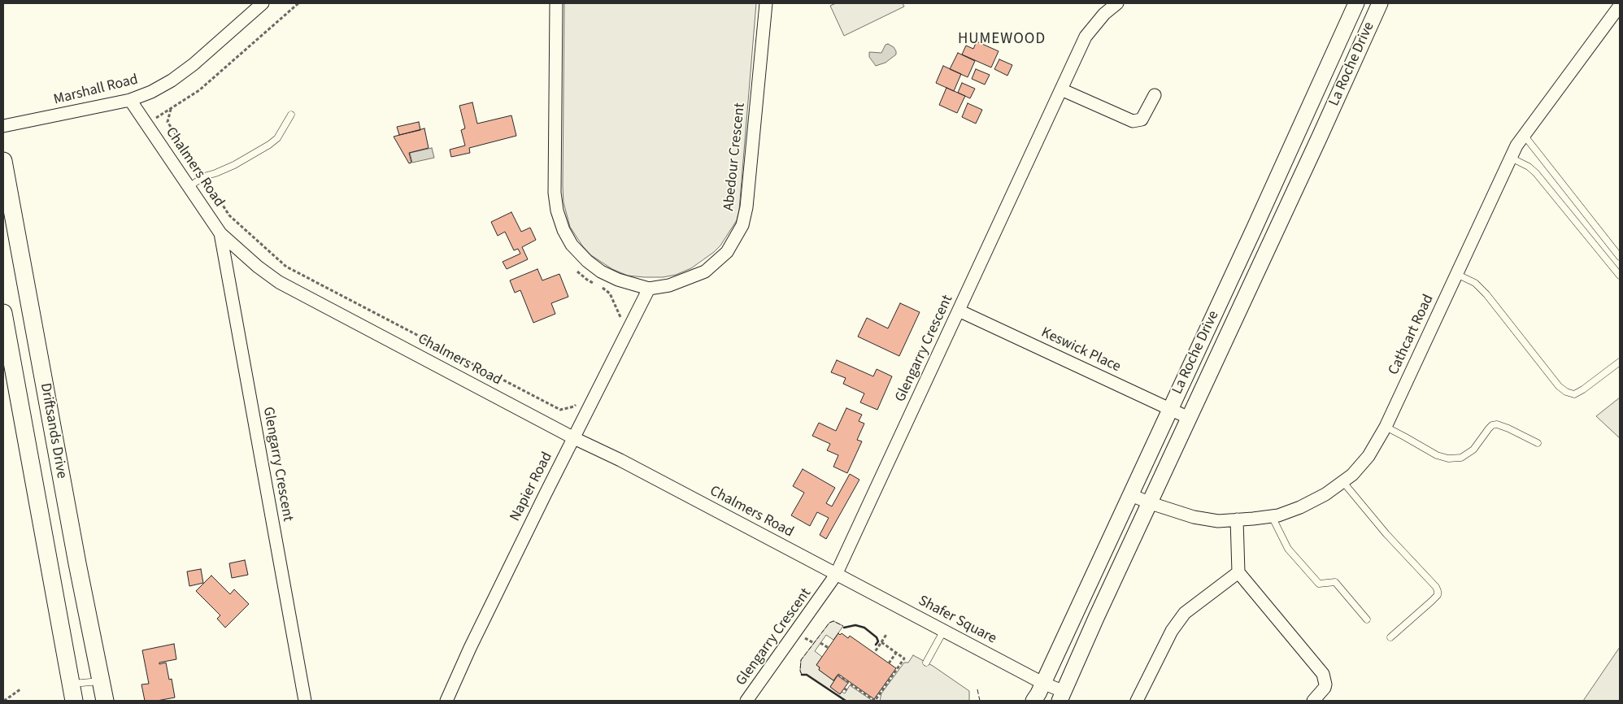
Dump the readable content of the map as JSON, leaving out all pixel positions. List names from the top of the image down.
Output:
{
  "streets": {
    "main road": ["Driftsands Drive"],
    "street": [
      "La Roche Drive",
      "Marshall Road",
      "Abedour Crescent",
      "Chalmers Road",
      "Cathcart Road",
      "Glengarry Crescent",
      "Keswick Place",
      "Napier Road",
      "Shafer Square"
    ]
  },
  "crossings": [
    ["La Roche Drive", "Cathcart Road"],
    ["La Roche Drive", "Keswick Place"],
    ["La Roche Drive", "Shafer Square"],
    ["Marshall Road", "Chalmers Road"],
    ["Abedour Crescent", "Napier Road"],
    ["Chalmers Road", "Glengarry Crescent"],
    ["Chalmers Road", "Napier Road"],
    ["Chalmers Road", "Shafer Square"],
    ["Glengarry Crescent", "Keswick Place"],
    ["Glengarry Crescent", "Shafer Square"]
  ],
  "districts": ["HUMEWOOD"]
}
